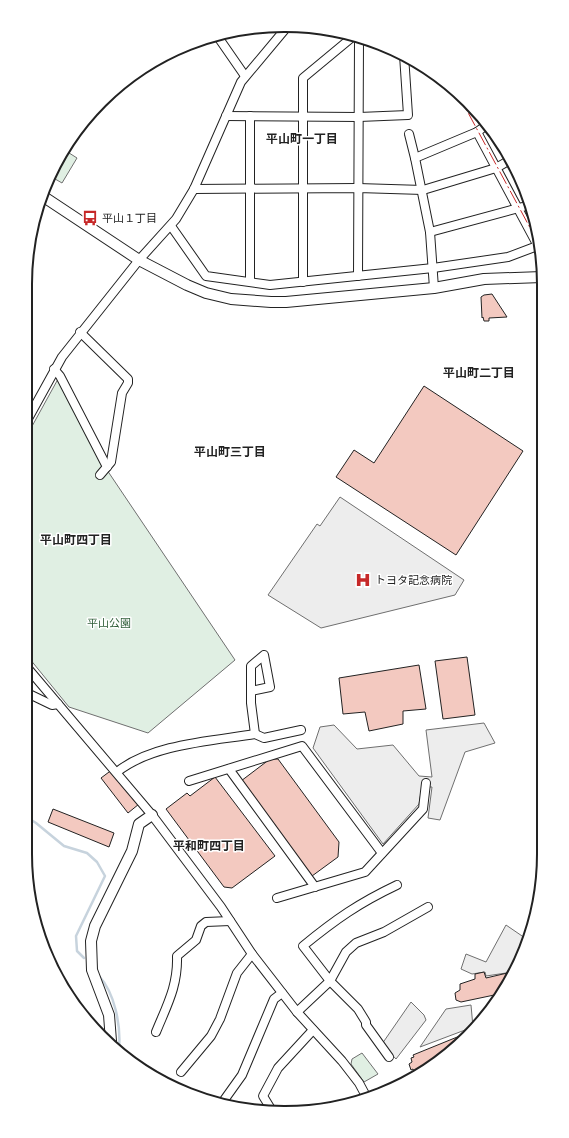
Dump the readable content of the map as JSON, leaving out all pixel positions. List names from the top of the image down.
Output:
{
  "districts": [
    "平山町一丁目",
    "平山町二丁目",
    "平山町三丁目",
    "平山町四丁目",
    "平和町四丁目"
  ],
  "parks": ["平山公園"],
  "places": {
    "bus stop": ["平山１丁目"],
    "hospital": ["トヨタ記念病院"]
  }
}
